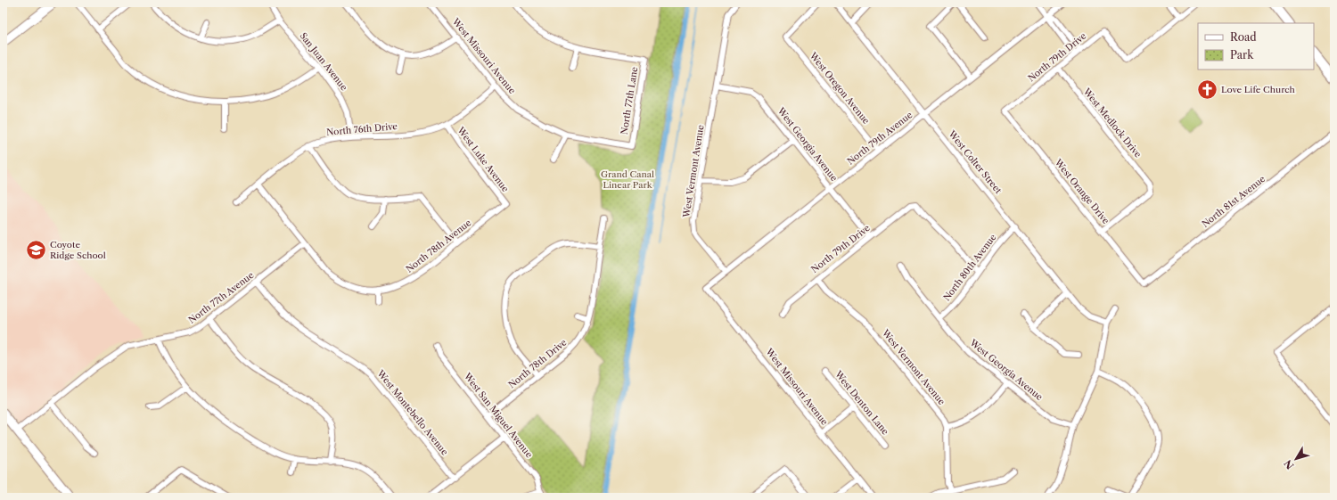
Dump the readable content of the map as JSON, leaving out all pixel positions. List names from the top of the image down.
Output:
{
  "streets": {
    "street": [
      "West Missouri Avenue",
      "North 79th Drive",
      "San Juan Avenue",
      "West Oregon Avenue",
      "North 77th Lane",
      "West Medlock Drive",
      "North 76th Drive",
      "North 79th Avenue",
      "West Georgia Avenue",
      "West Luke Avenue",
      "West Colter Street",
      "West Vermont Avenue",
      "West Orange Drive",
      "North 81st Avenue",
      "North 78th Avenue",
      "North 80th Avenue",
      "North 77th Avenue",
      "North 78th Drive",
      "West Denton Lane",
      "West Montebello Avenue",
      "West San Miguel Avenue"
    ]
  },
  "crossings": [
    ["West Missouri Avenue", "North 77th Lane"],
    ["West Missouri Avenue", "North 76th Drive"],
    ["West Missouri Avenue", "North 79th Avenue"],
    ["North 79th Drive", "West Medlock Drive"],
    ["North 79th Drive", "West Georgia Avenue"],
    ["North 79th Drive", "West Vermont Avenue"],
    ["North 79th Drive", "West Orange Drive"],
    ["North 79th Drive", "North 80th Avenue"],
    ["San Juan Avenue", "North 76th Drive"],
    ["West Oregon Avenue", "North 79th Avenue"],
    ["West Medlock Drive", "West Orange Drive"],
    ["North 76th Drive", "West Luke Avenue"],
    ["North 79th Avenue", "West Georgia Avenue"],
    ["North 79th Avenue", "West Colter Street"],
    ["North 79th Avenue", "West Vermont Avenue"],
    ["West Georgia Avenue", "West Vermont Avenue"],
    ["West Georgia Avenue", "North 80th Avenue"],
    ["West Luke Avenue", "North 78th Avenue"],
    ["West Colter Street", "North 80th Avenue"],
    ["West Orange Drive", "North 81st Avenue"],
    ["North 77th Avenue", "West Montebello Avenue"],
    ["North 78th Drive", "West San Miguel Avenue"]
  ],
  "parks": ["Grand Canal Linear Park"],
  "places": {
    "church": ["Love Life Church"],
    "school or university": ["Coyote Ridge School"]
  },
  "legend": ["Road", "Park"],
  "north": "bottom left"
}
